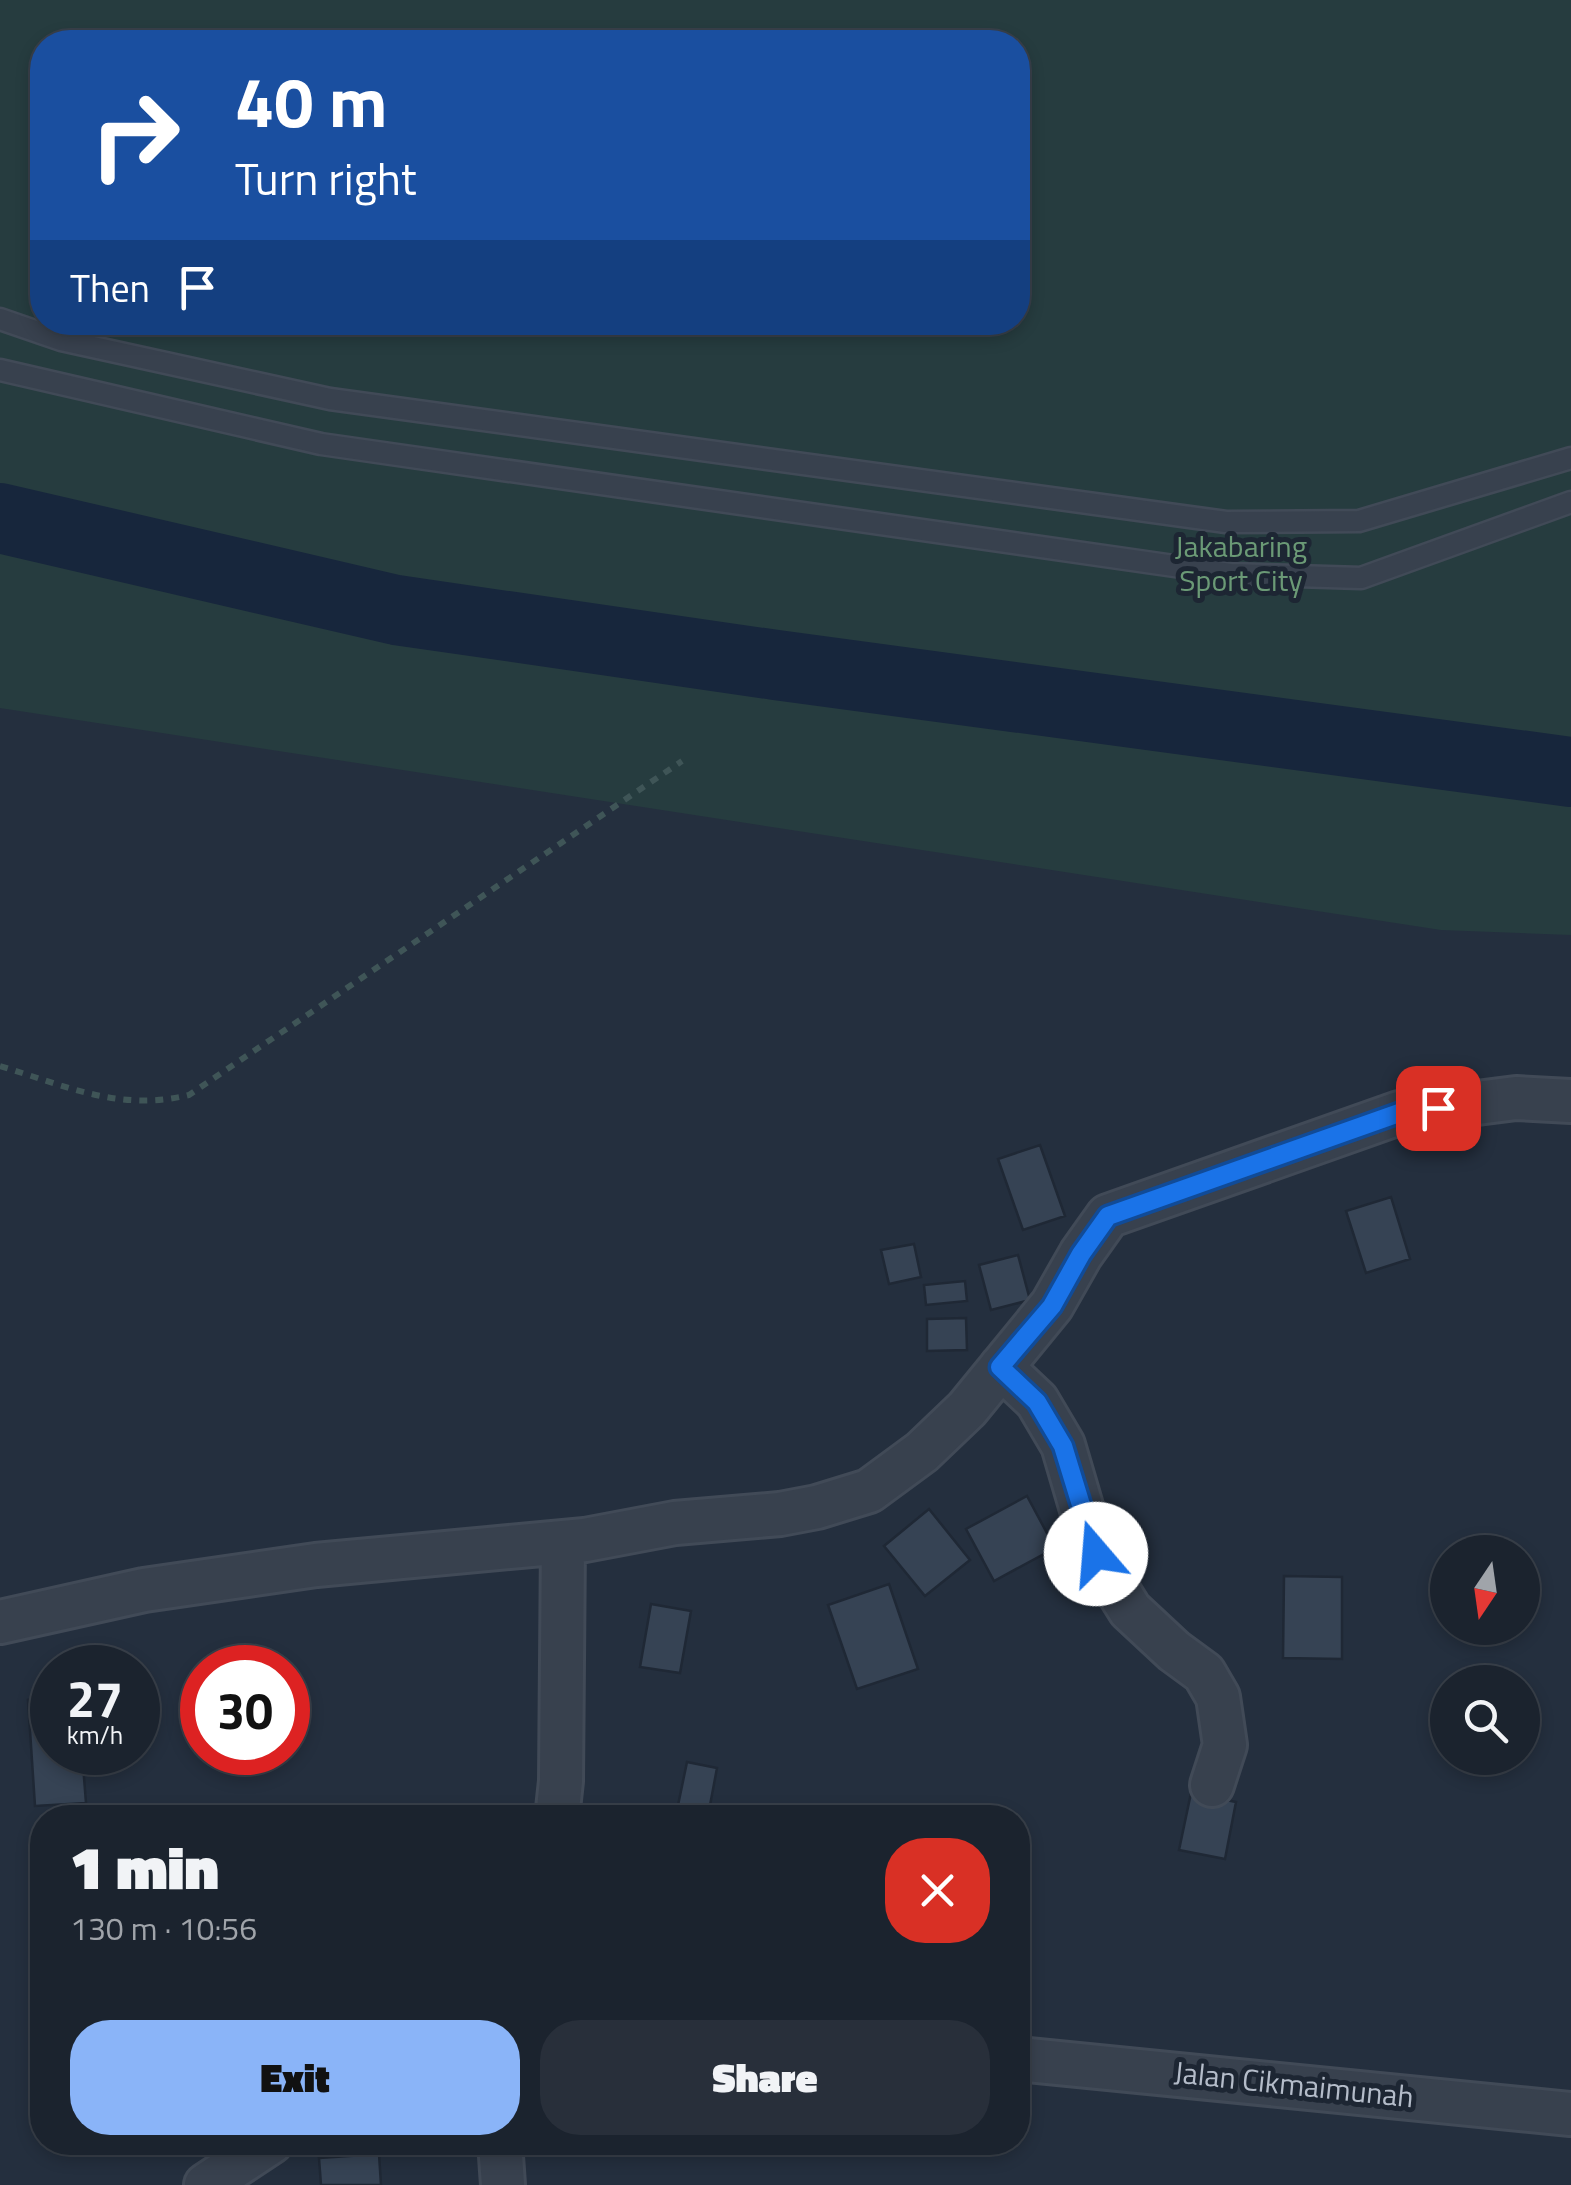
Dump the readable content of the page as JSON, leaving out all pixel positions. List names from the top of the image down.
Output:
{
  "streets": {
    "street": ["Jalan Cikmaimunah"]
  },
  "parks": ["Jakabaring Sport City"],
  "north": "bottom",
  "page": {
    "turn": ["40 m", "Turn right"],
    "then": "Then",
    "speed": "27 km/h",
    "limit": "30",
    "heading": ["1 min", "130 m · 10:56"],
    "buttons": ["Exit", "Share"]
  }
}
